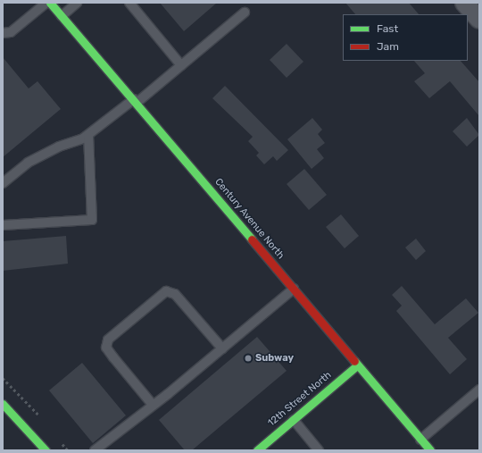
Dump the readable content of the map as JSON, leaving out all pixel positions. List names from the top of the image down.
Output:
{
  "streets": {
    "main road": ["Century Avenue North", "12th Street North"]
  },
  "crossings": [
    ["Century Avenue North", "12th Street North"]
  ],
  "places": ["Subway"],
  "legend": ["Fast", "Jam"]
}
